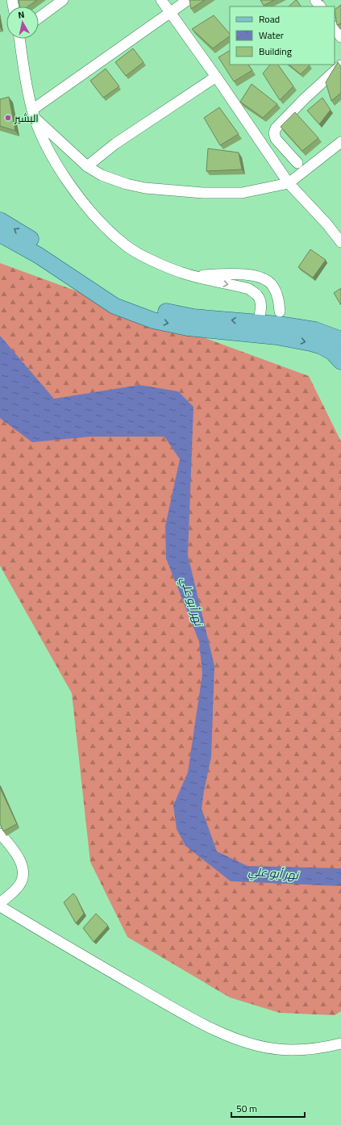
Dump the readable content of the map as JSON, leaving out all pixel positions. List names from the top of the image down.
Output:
{
  "water": ["نهر أبو علي"],
  "places": ["البشير"],
  "legend": ["Road", "Water", "Building"],
  "scale_bar": "50 m",
  "north": "top"
}
